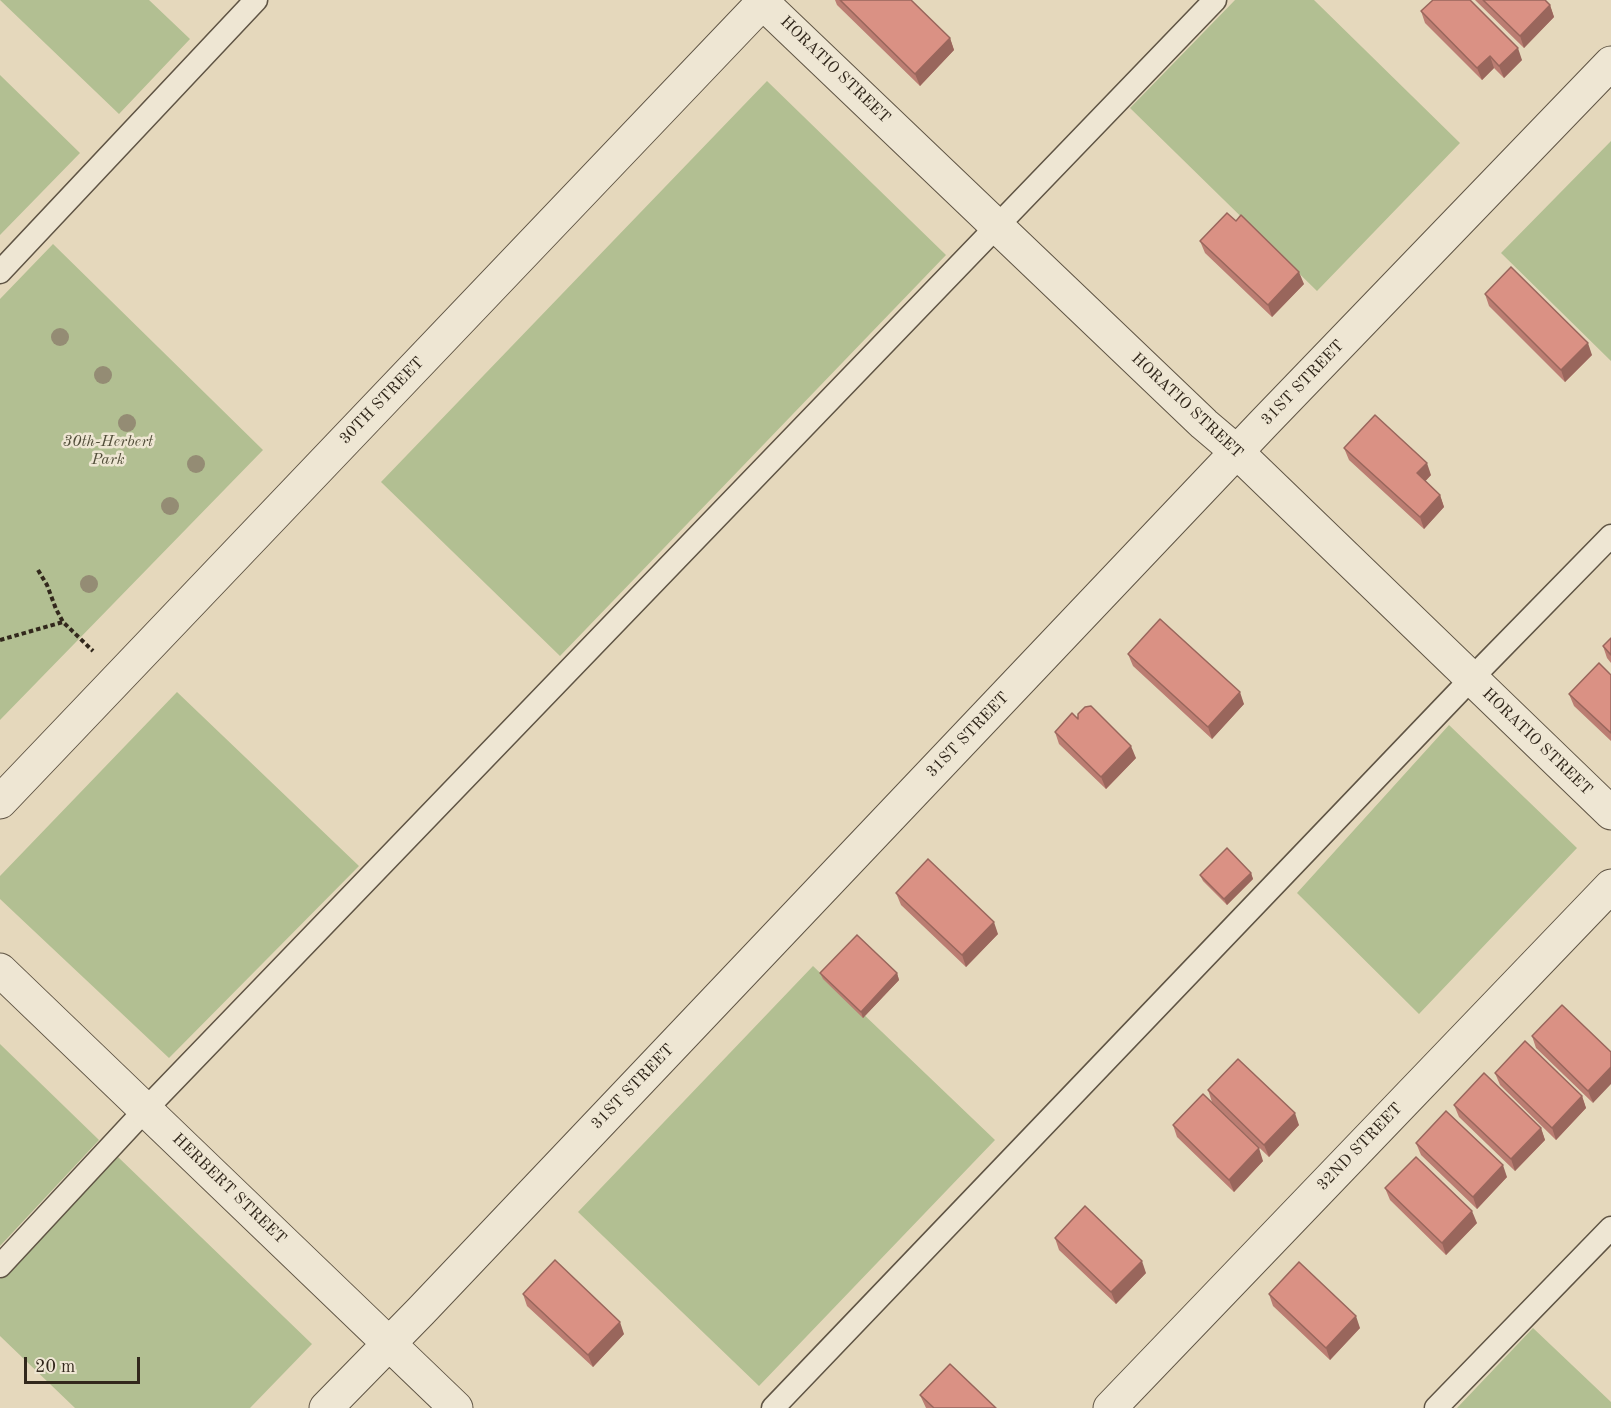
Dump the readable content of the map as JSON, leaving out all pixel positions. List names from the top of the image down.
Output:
{
  "streets": {
    "street": [
      "HORATIO STREET",
      "31ST STREET",
      "30TH STREET",
      "32ND STREET",
      "HERBERT STREET"
    ]
  },
  "crossings": [
    ["HORATIO STREET", "31ST STREET"],
    ["HORATIO STREET", "30TH STREET"],
    ["31ST STREET", "HERBERT STREET"]
  ],
  "parks": ["30th-Herbert Park"],
  "scale_bar": "20 m"
}
